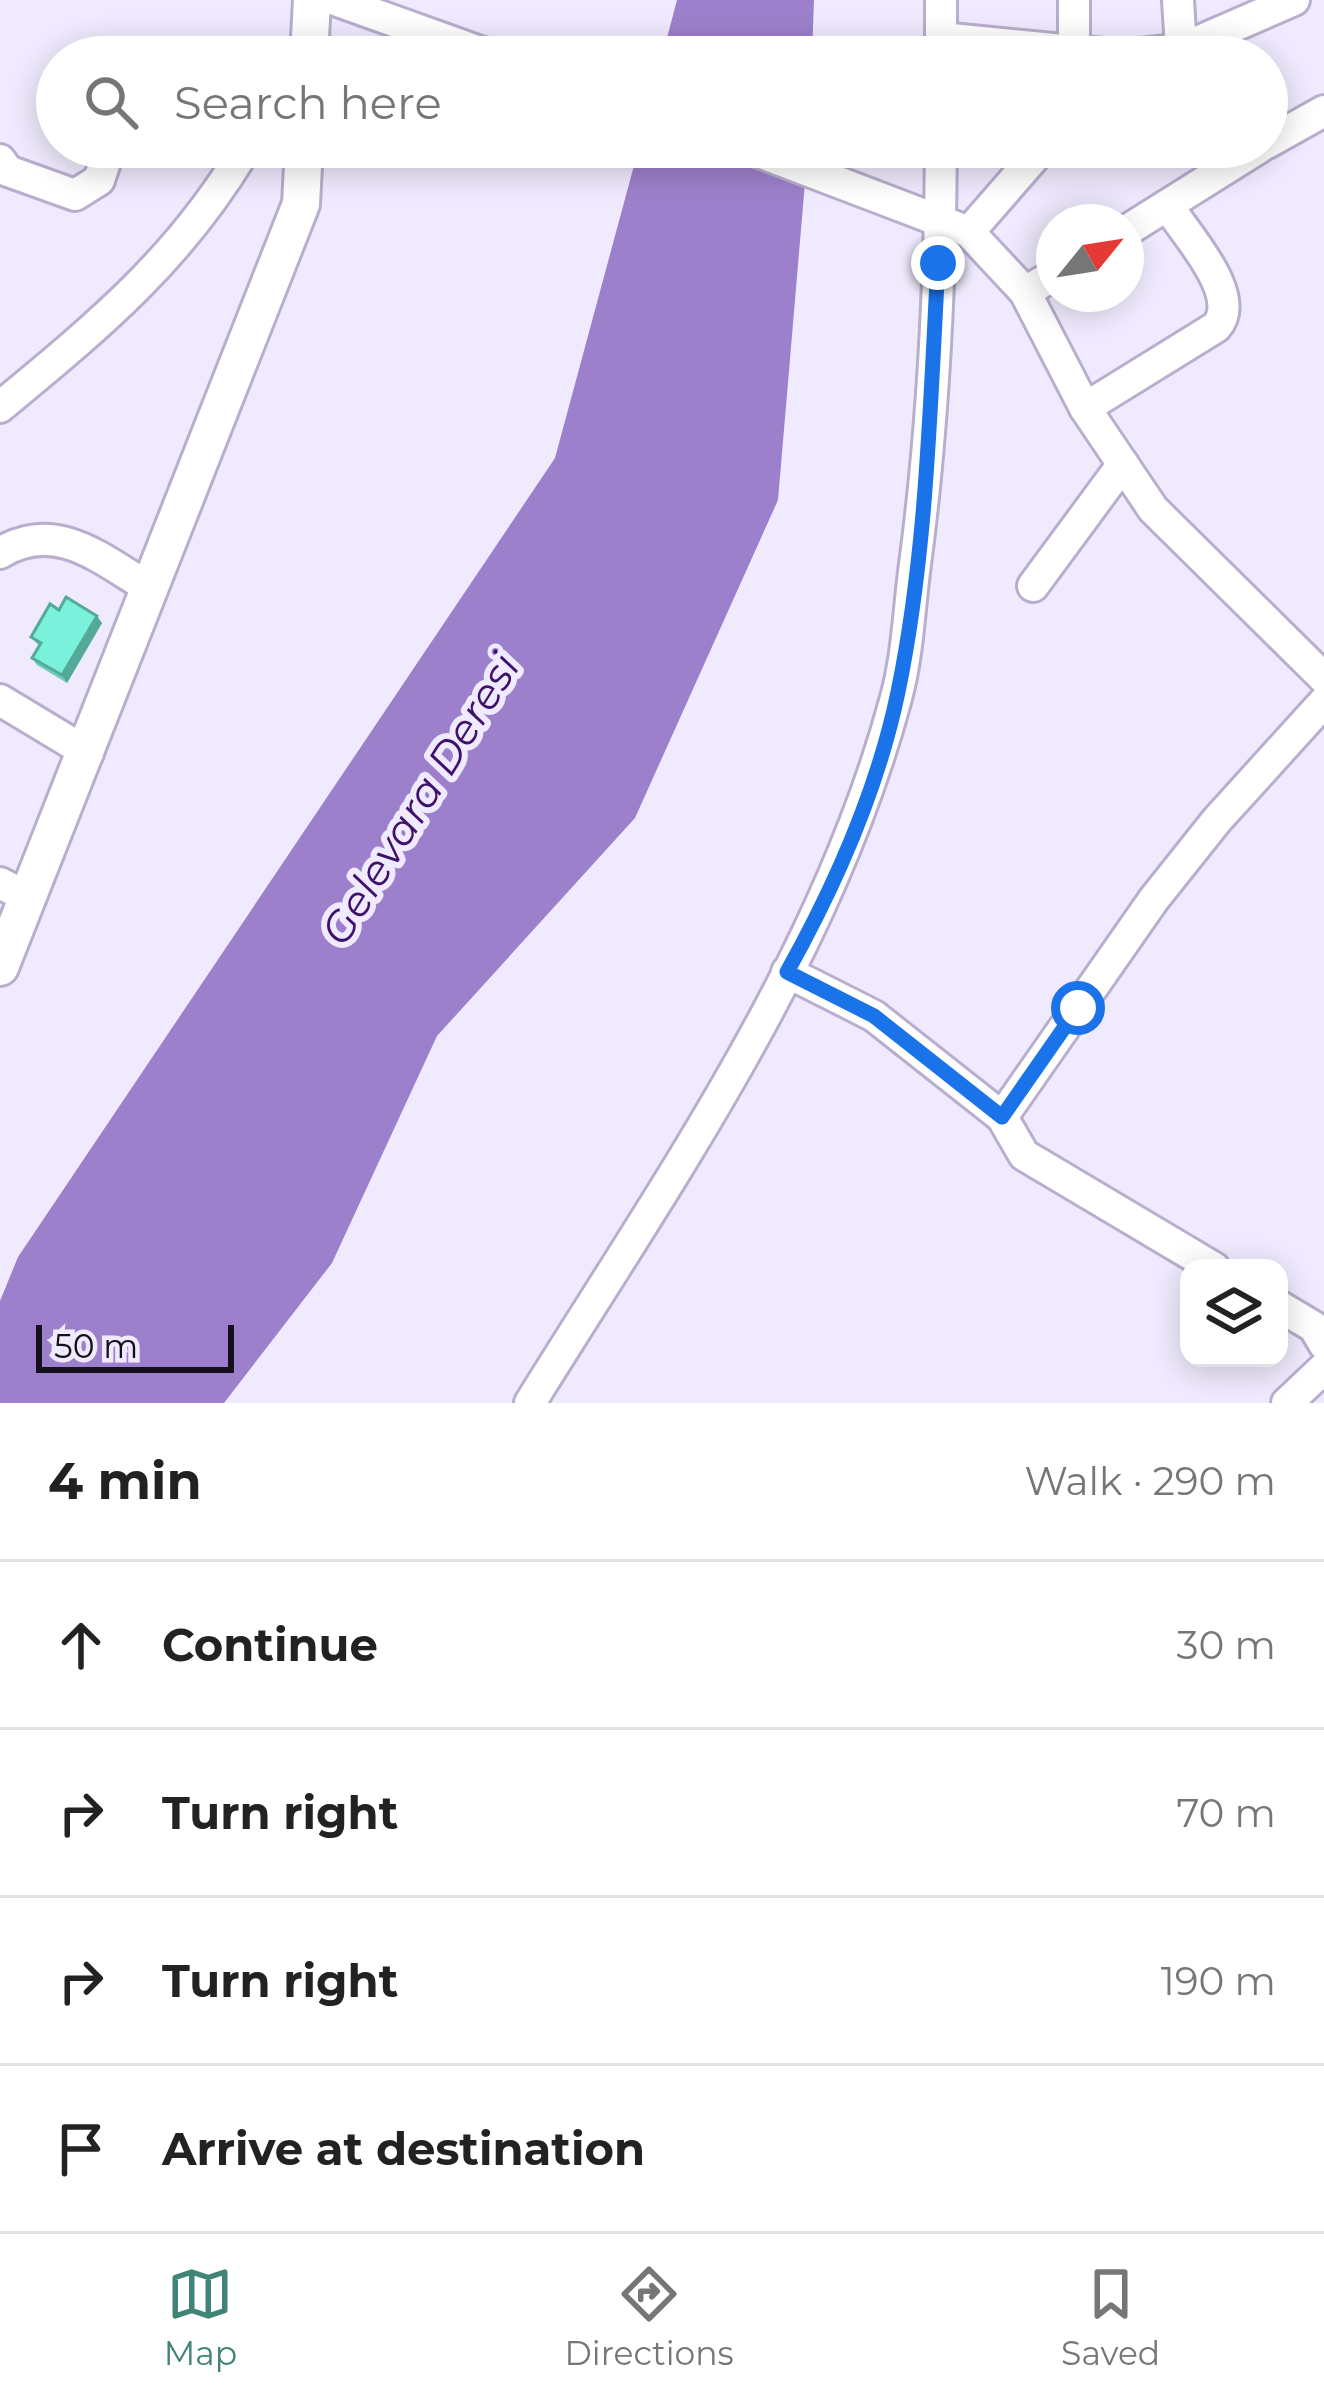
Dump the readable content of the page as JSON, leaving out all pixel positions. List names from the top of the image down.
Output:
{
  "water": ["Gelevara Deresi"],
  "scale_bar": "50 m",
  "north": "top right",
  "page": {
    "search": "Search here",
    "scale": "50 m",
    "heading": ["4 min", "Walk · 290 m"],
    "list": [
      ["Continue", "30 m"],
      ["Turn right", "70 m"],
      ["Turn right", "190 m"],
      "Arrive at destination"
    ],
    "nav": ["Map", "Directions", "Saved"]
  }
}
